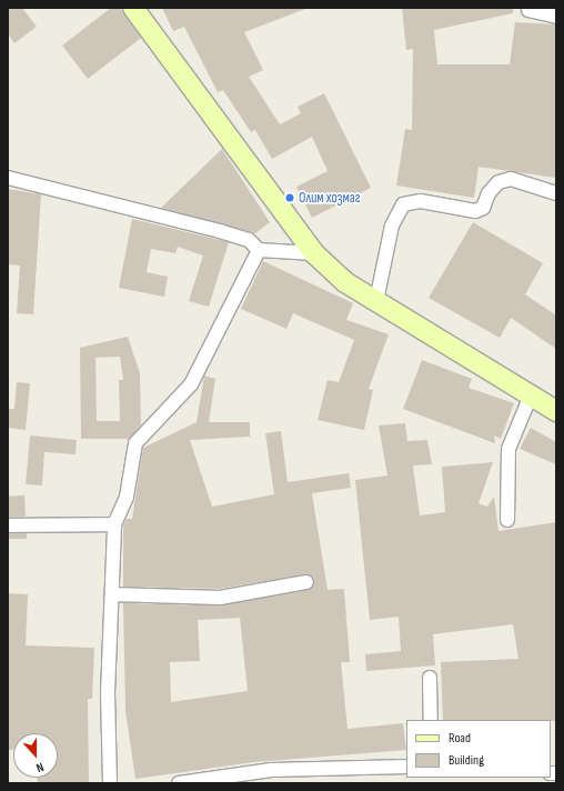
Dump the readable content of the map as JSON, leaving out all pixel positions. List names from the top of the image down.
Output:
{
  "places": ["Олим хозмаг"],
  "legend": ["Road", "Building"],
  "north": "bottom"
}
